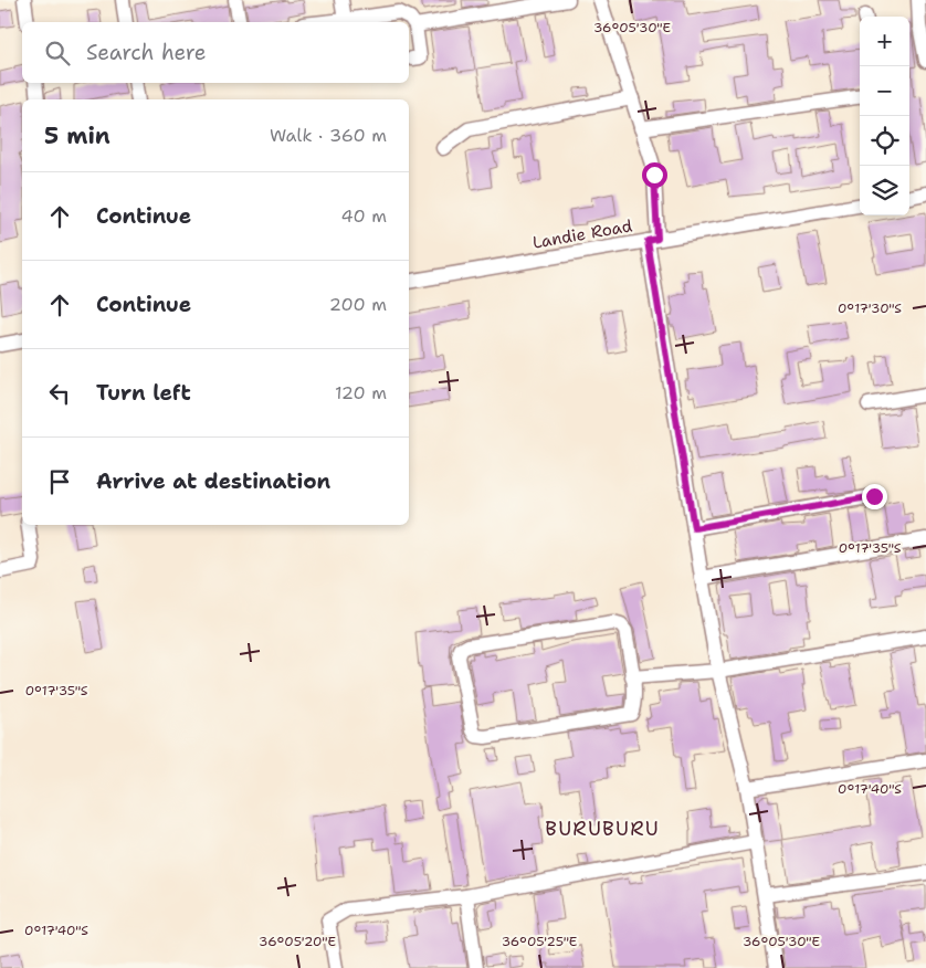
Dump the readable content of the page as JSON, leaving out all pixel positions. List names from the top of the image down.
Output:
{
  "streets": {
    "street": ["Landie Road"]
  },
  "districts": ["BURUBURU"],
  "page": {
    "map_buttons": ["+", "−"],
    "search": "Search here",
    "heading": ["5 min", "Walk · 360 m"],
    "list": [
      ["Continue", "40 m"],
      ["Continue", "200 m"],
      ["Turn left", "120 m"],
      "Arrive at destination"
    ]
  },
  "coordinates": [
    "36°05'30\"E",
    "0°17'30\"S",
    "0°17'35\"S",
    "0°17'40\"S",
    "36°05'20\"E",
    "36°05'25\"E"
  ]
}
